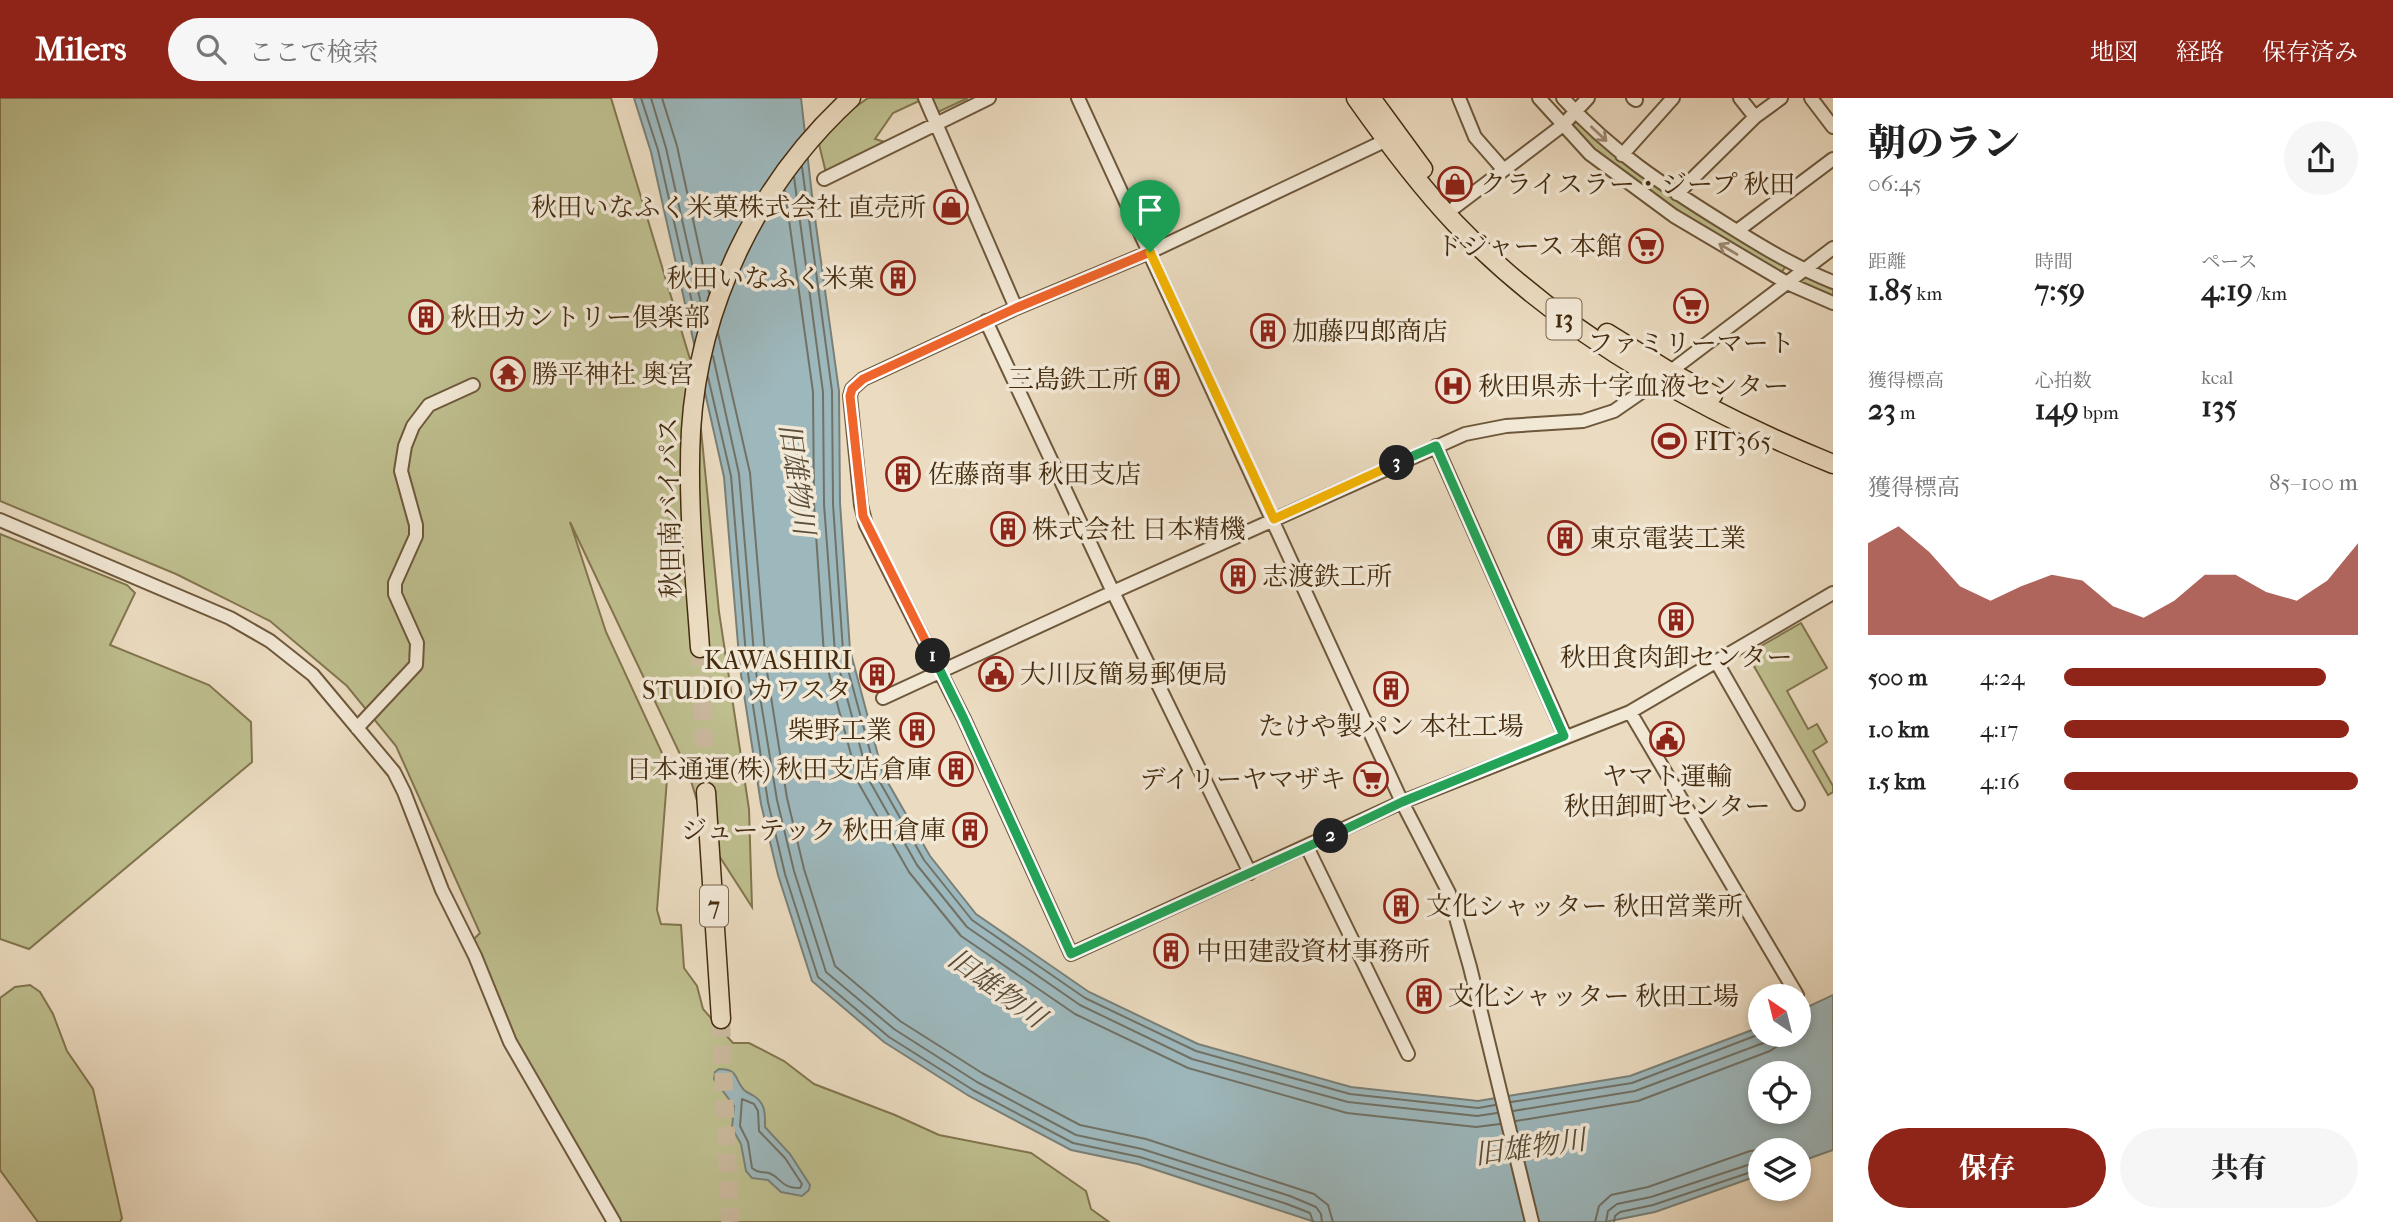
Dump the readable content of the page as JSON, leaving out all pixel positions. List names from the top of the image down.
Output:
{
  "streets": {
    "highway": ["13", "秋田南バイパス", "7"]
  },
  "water": ["旧雄物川"],
  "places": {
    "shop": ["クライスラー・ジープ 秋田", "秋田いなふく米菓株式会社 直売所"],
    "supermarket": ["ドジャース 本館", "ファミリーマート", "デイリーヤマザキ"],
    "building": [
      "秋田いなふく米菓",
      "秋田カントリー倶楽部",
      "加藤四郎商店",
      "三島鉄工所",
      "佐藤商事 秋田支店",
      "株式会社 日本精機",
      "東京電装工業",
      "志渡鉄工所",
      "秋田食肉卸センター",
      "KAWASHIRI STUDIO カワスタ",
      "たけや製パン 本社工場",
      "柴野工業",
      "日本通運(株) 秋田支店倉庫",
      "ジューテック 秋田倉庫",
      "文化シャッター 秋田営業所",
      "中田建設資材事務所",
      "文化シャッター 秋田工場"
    ],
    "temple": ["勝平神社 奥宮"],
    "hospital": ["秋田県赤十字血液センター"],
    "sports": ["FIT365"],
    "public building": ["大川反簡易郵便局", "ヤマト運輸 秋田卸町センター"]
  },
  "north": "top left",
  "page": {
    "header": "Milers",
    "search": "ここで検索",
    "nav": ["地図", "経路", "保存済み"],
    "heading": ["朝のラン", "06:45"],
    "stats": [
      ["距離", "1.85 km"],
      ["時間", "7:59"],
      ["ペース", "4:19 /km"],
      ["獲得標高", "23 m"],
      ["心拍数", "149 bpm"],
      ["kcal", "135"]
    ],
    "pins": ["3", "1", "2"],
    "chart": ["獲得標高", "85–100 m"],
    "list": [
      {
        "name": "500 m",
        "note": "4:24"
      },
      {
        "name": "1.0 km",
        "note": "4:17"
      },
      {
        "name": "1.5 km",
        "note": "4:16"
      }
    ],
    "buttons": ["保存", "共有"]
  }
}
